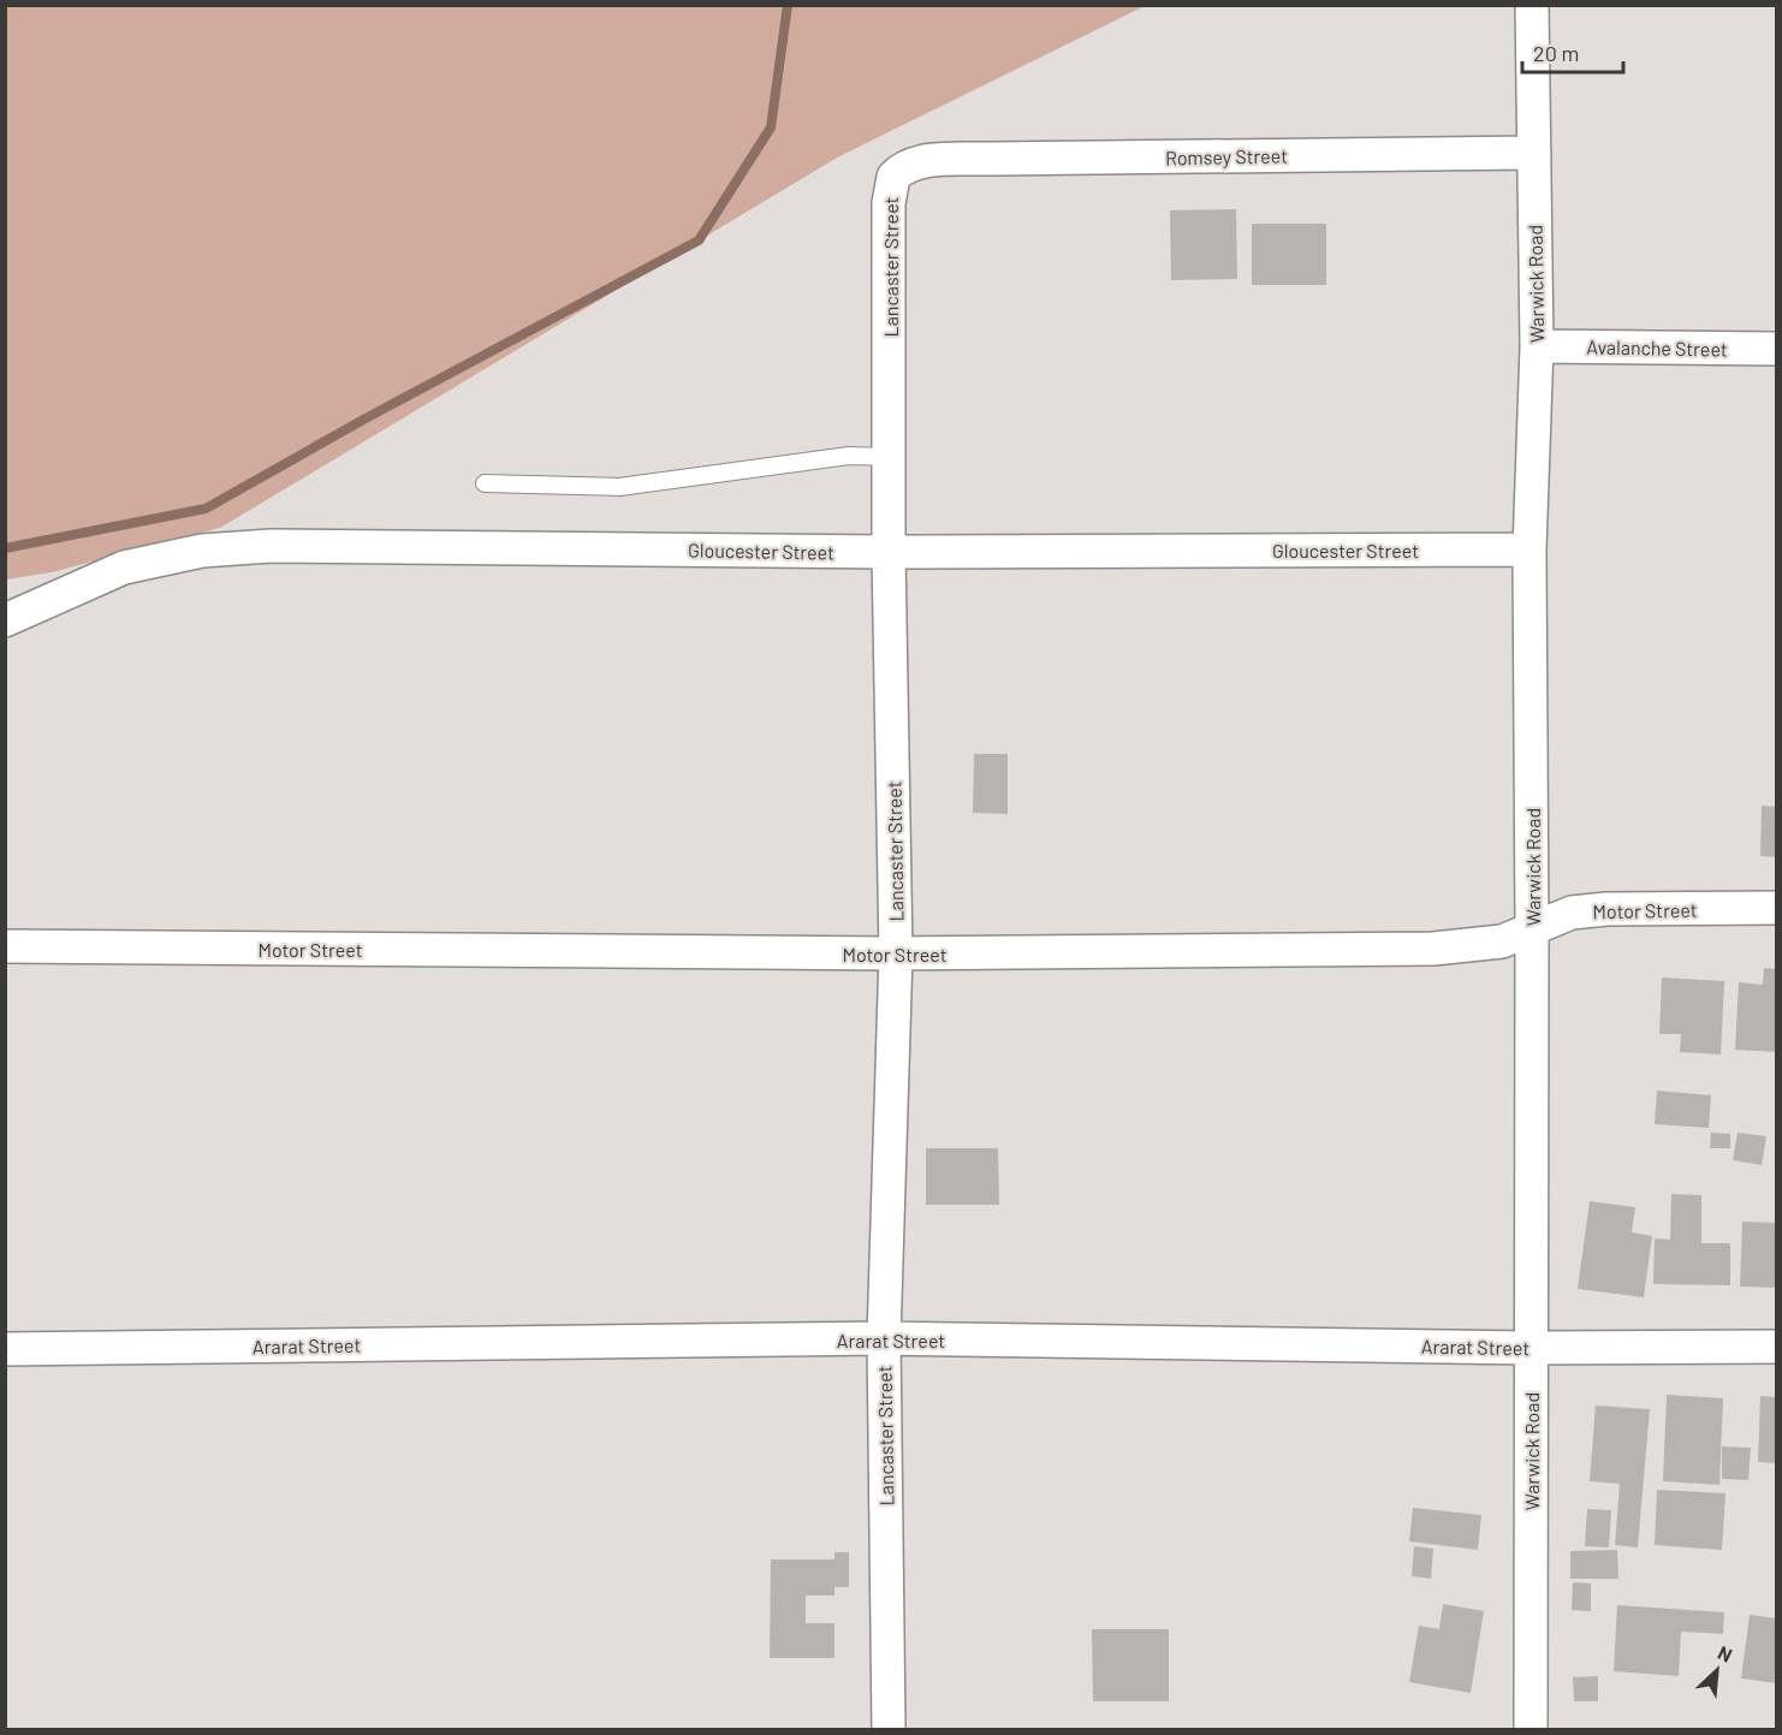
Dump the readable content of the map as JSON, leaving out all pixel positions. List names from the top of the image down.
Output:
{
  "streets": {
    "street": [
      "Romsey Street",
      "Lancaster Street",
      "Warwick Road",
      "Avalanche Street",
      "Gloucester Street",
      "Motor Street",
      "Ararat Street"
    ]
  },
  "crossings": [
    ["Romsey Street", "Lancaster Street"],
    ["Romsey Street", "Warwick Road"],
    ["Lancaster Street", "Gloucester Street"],
    ["Lancaster Street", "Motor Street"],
    ["Lancaster Street", "Ararat Street"],
    ["Warwick Road", "Avalanche Street"],
    ["Warwick Road", "Gloucester Street"],
    ["Warwick Road", "Motor Street"],
    ["Warwick Road", "Ararat Street"]
  ],
  "scale_bar": "20 m",
  "north": "top right"
}
